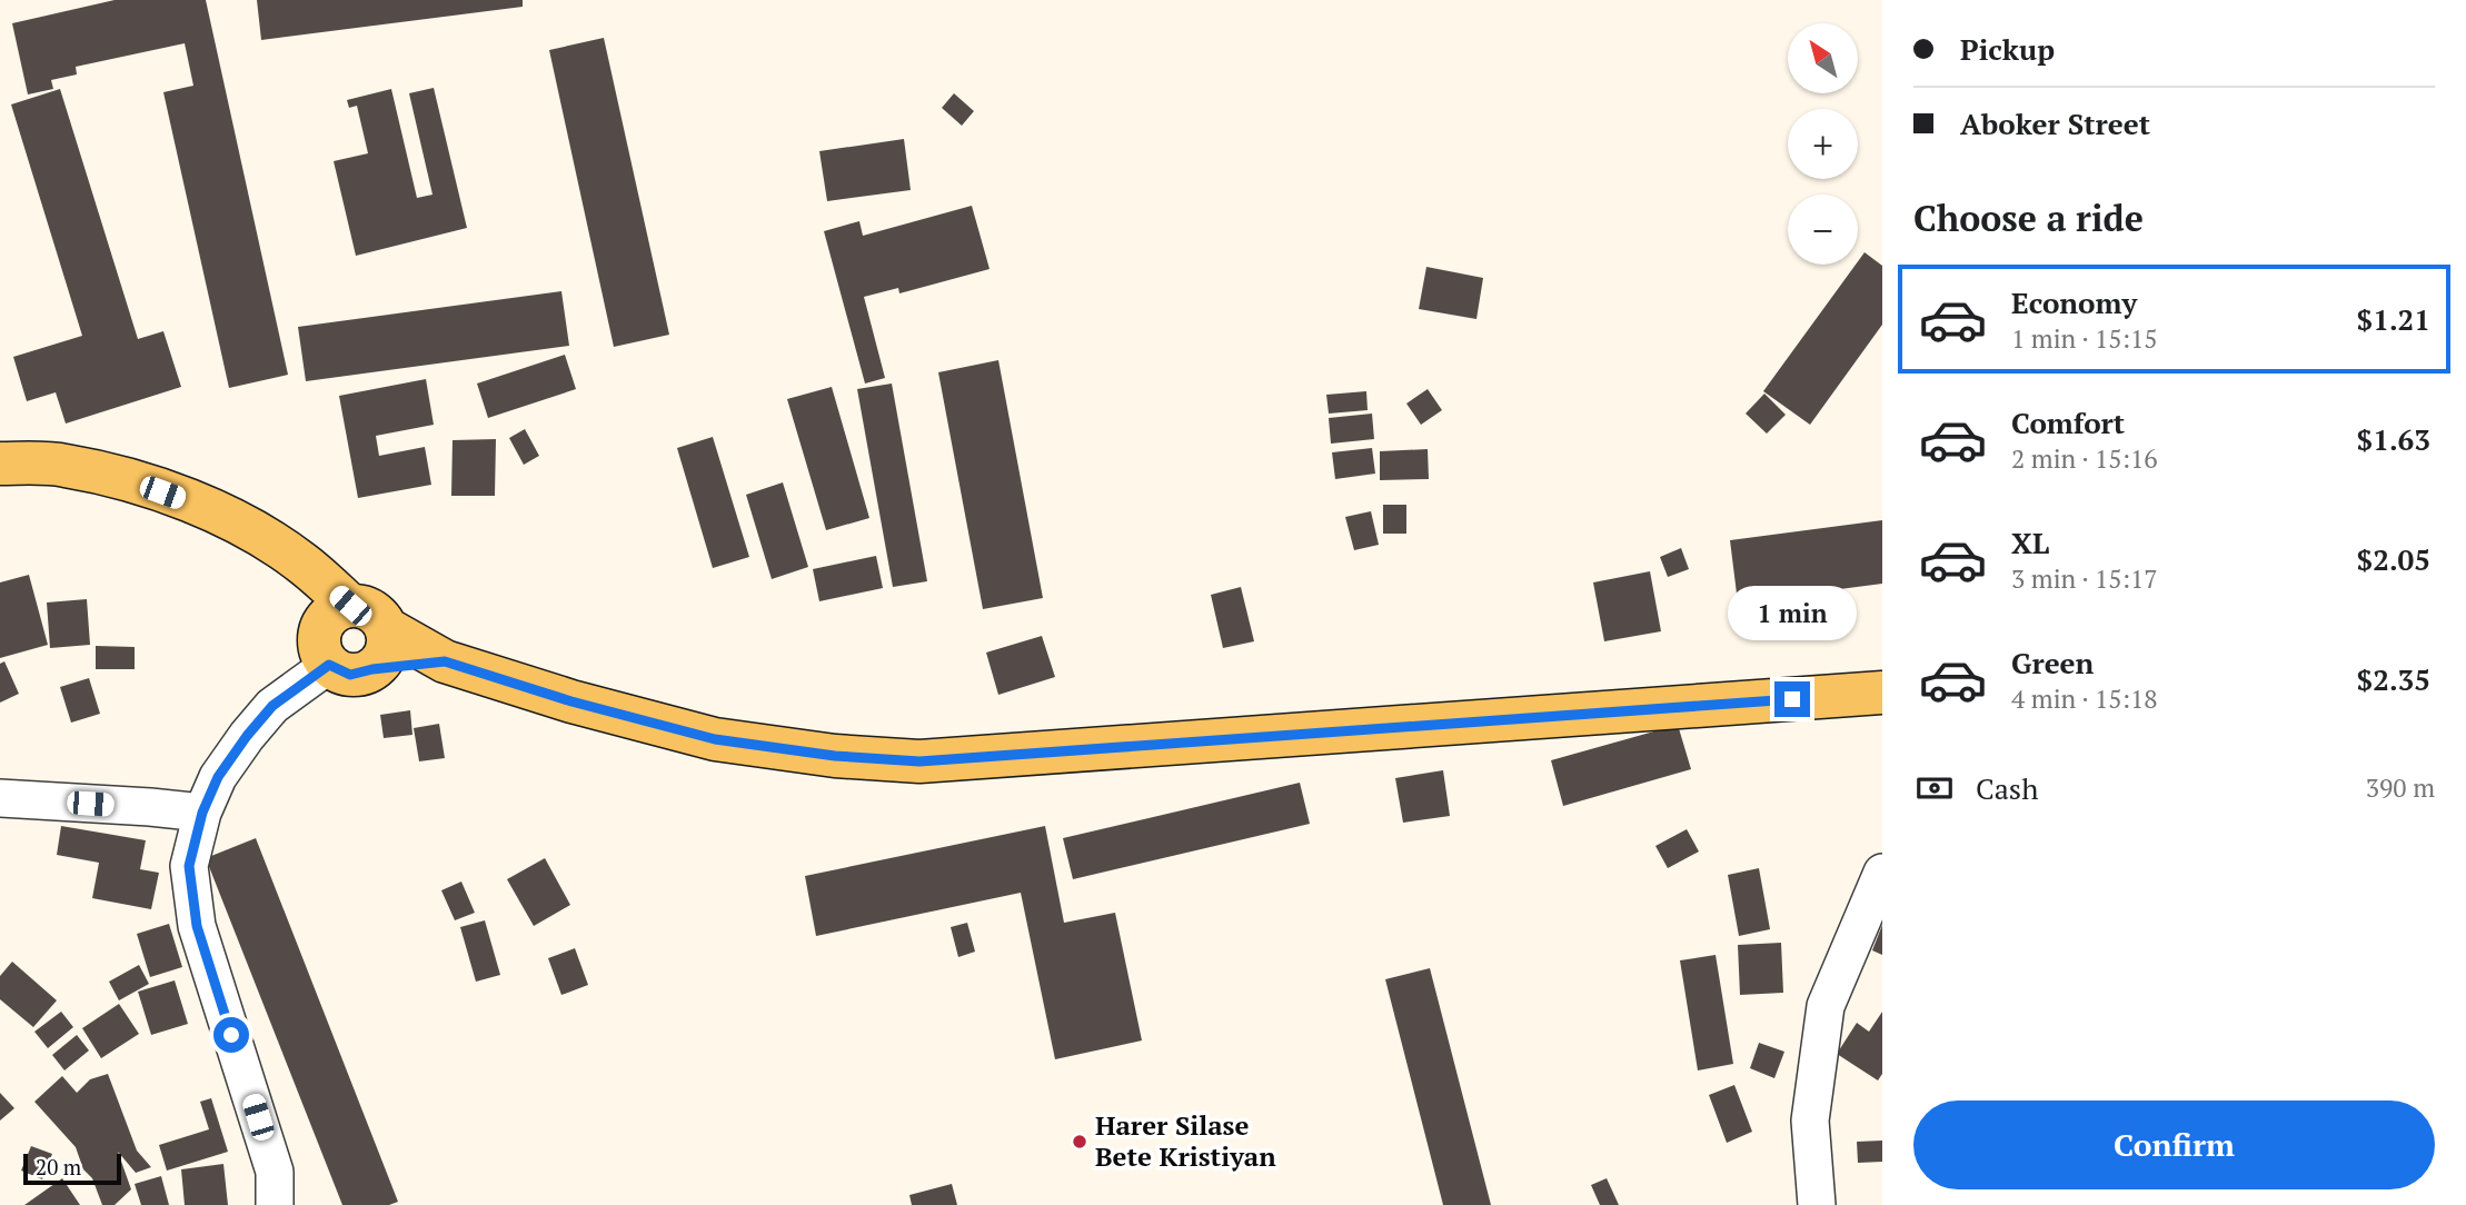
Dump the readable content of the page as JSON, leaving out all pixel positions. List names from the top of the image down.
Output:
{
  "places": ["Harer Silase Bete Kristiyan"],
  "scale_bar": "20 m",
  "north": "top left",
  "page": {
    "banner": ["Pickup", "Aboker Street"],
    "map_buttons": ["+", "−"],
    "heading": "Choose a ride",
    "list": [
      {
        "name": "Economy",
        "note": "1 min · 15:15",
        "value": "$1.21"
      },
      {
        "name": "Comfort",
        "note": "2 min · 15:16",
        "value": "$1.63"
      },
      {
        "name": "XL",
        "note": "3 min · 15:17",
        "value": "$2.05"
      },
      {
        "name": "Green",
        "note": "4 min · 15:18",
        "value": "$2.35"
      }
    ],
    "bubble": "1 min",
    "pay": ["Cash", "390 m"],
    "buttons": "Confirm",
    "scale": "20 m"
  }
}
